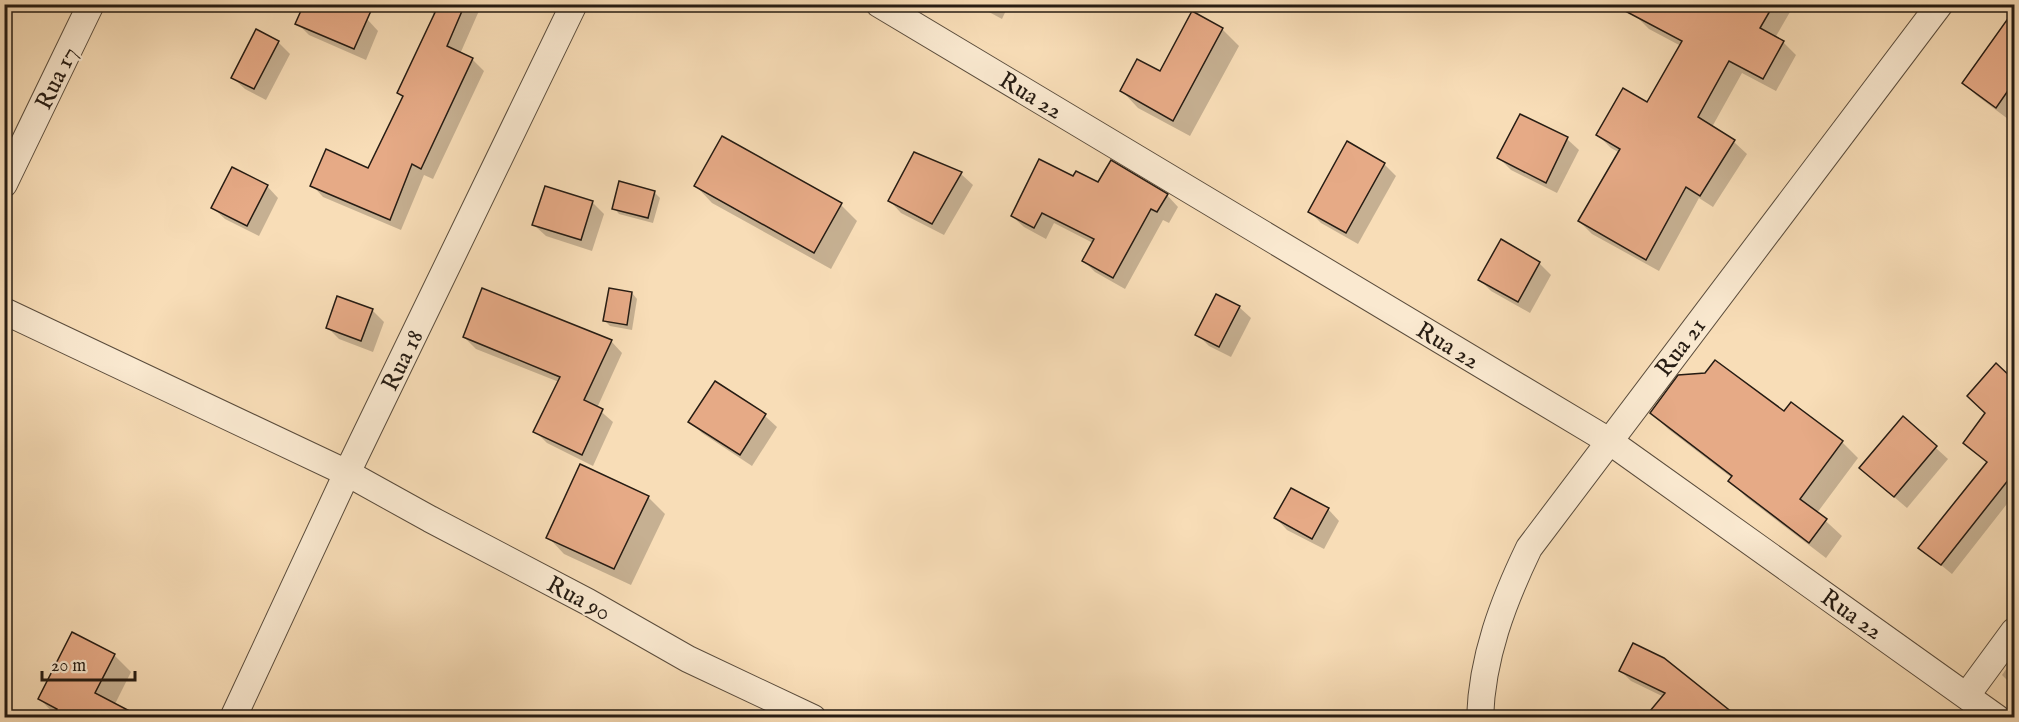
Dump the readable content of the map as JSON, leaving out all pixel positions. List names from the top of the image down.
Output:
{
  "streets": {
    "street": [
      "Rua 17",
      "Rua 22",
      "Rua 21",
      "Rua 18",
      "Rua 90"
    ]
  },
  "crossings": [
    ["Rua 22", "Rua 21"],
    ["Rua 18", "Rua 90"]
  ],
  "scale_bar": "20 m"
}
